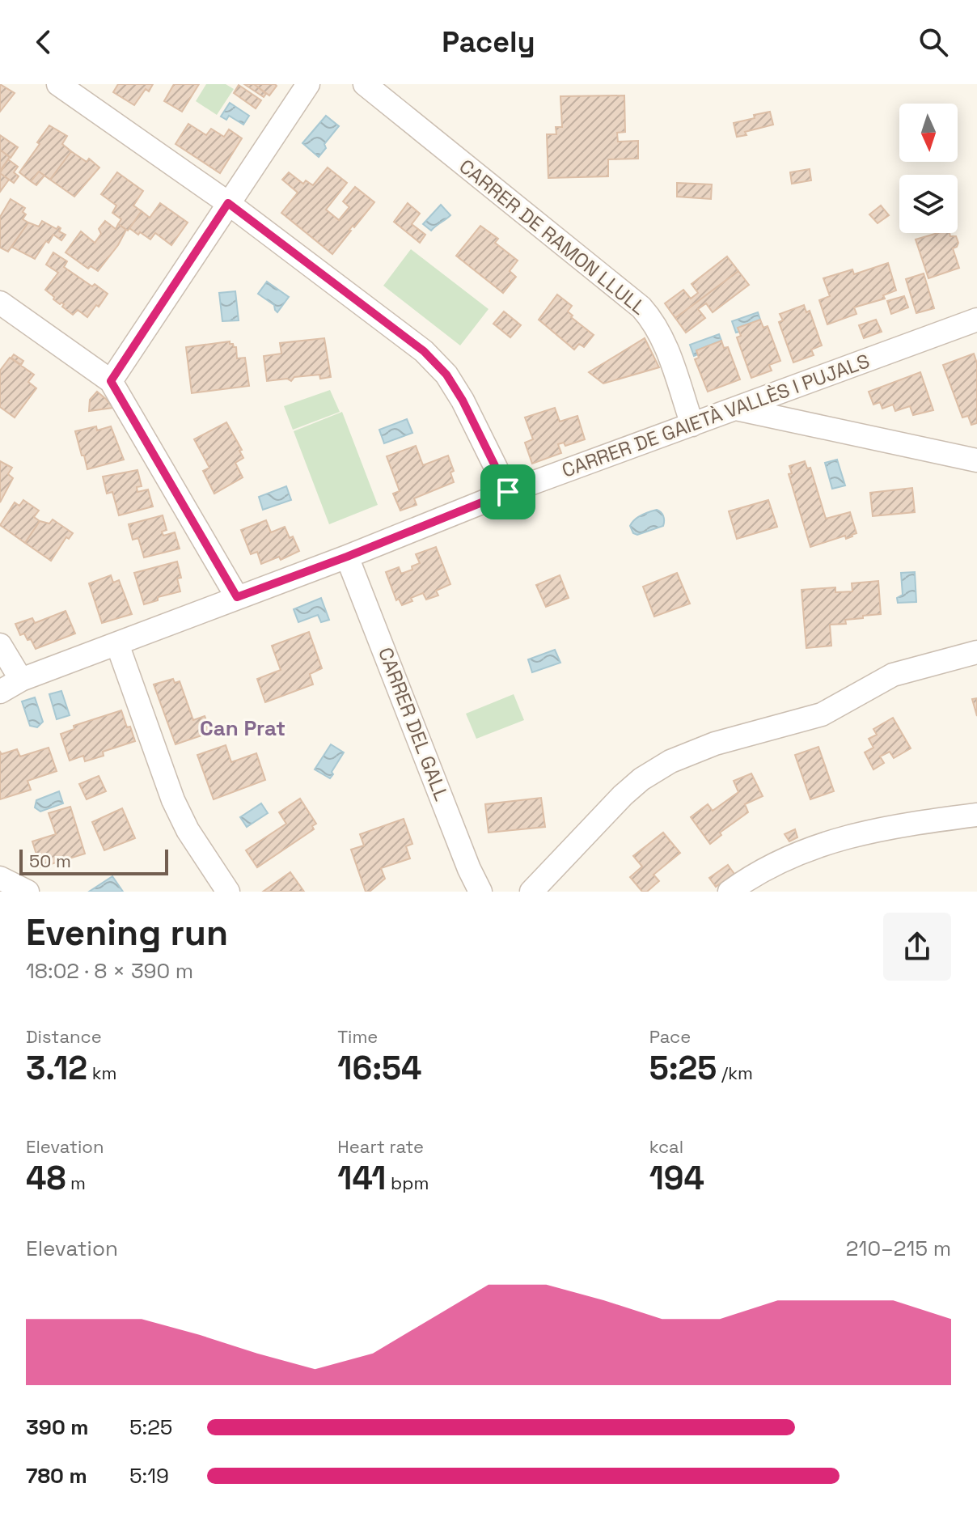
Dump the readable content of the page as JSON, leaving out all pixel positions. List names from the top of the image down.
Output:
{
  "streets": {
    "street": ["CARRER DE RAMON LLULL", "CARRER DE GAIETÀ VALLÈS I PUJALS", "CARRER DEL GALL"]
  },
  "crossings": [
    ["CARRER DE RAMON LLULL", "CARRER DE GAIETÀ VALLÈS I PUJALS"],
    ["CARRER DE GAIETÀ VALLÈS I PUJALS", "CARRER DEL GALL"]
  ],
  "districts": ["Can Prat"],
  "scale_bar": "50 m",
  "north": "bottom",
  "page": {
    "header": "Pacely",
    "scale": "50 m",
    "heading": ["Evening run", "18:02 · 8 × 390 m"],
    "stats": [
      ["Distance", "3.12 km"],
      ["Time", "16:54"],
      ["Pace", "5:25 /km"],
      ["Elevation", "48 m"],
      ["Heart rate", "141 bpm"],
      ["kcal", "194"]
    ],
    "chart": ["Elevation", "210–215 m"],
    "list": [
      {
        "name": "390 m",
        "note": "5:25"
      },
      {
        "name": "780 m",
        "note": "5:19"
      }
    ]
  }
}
